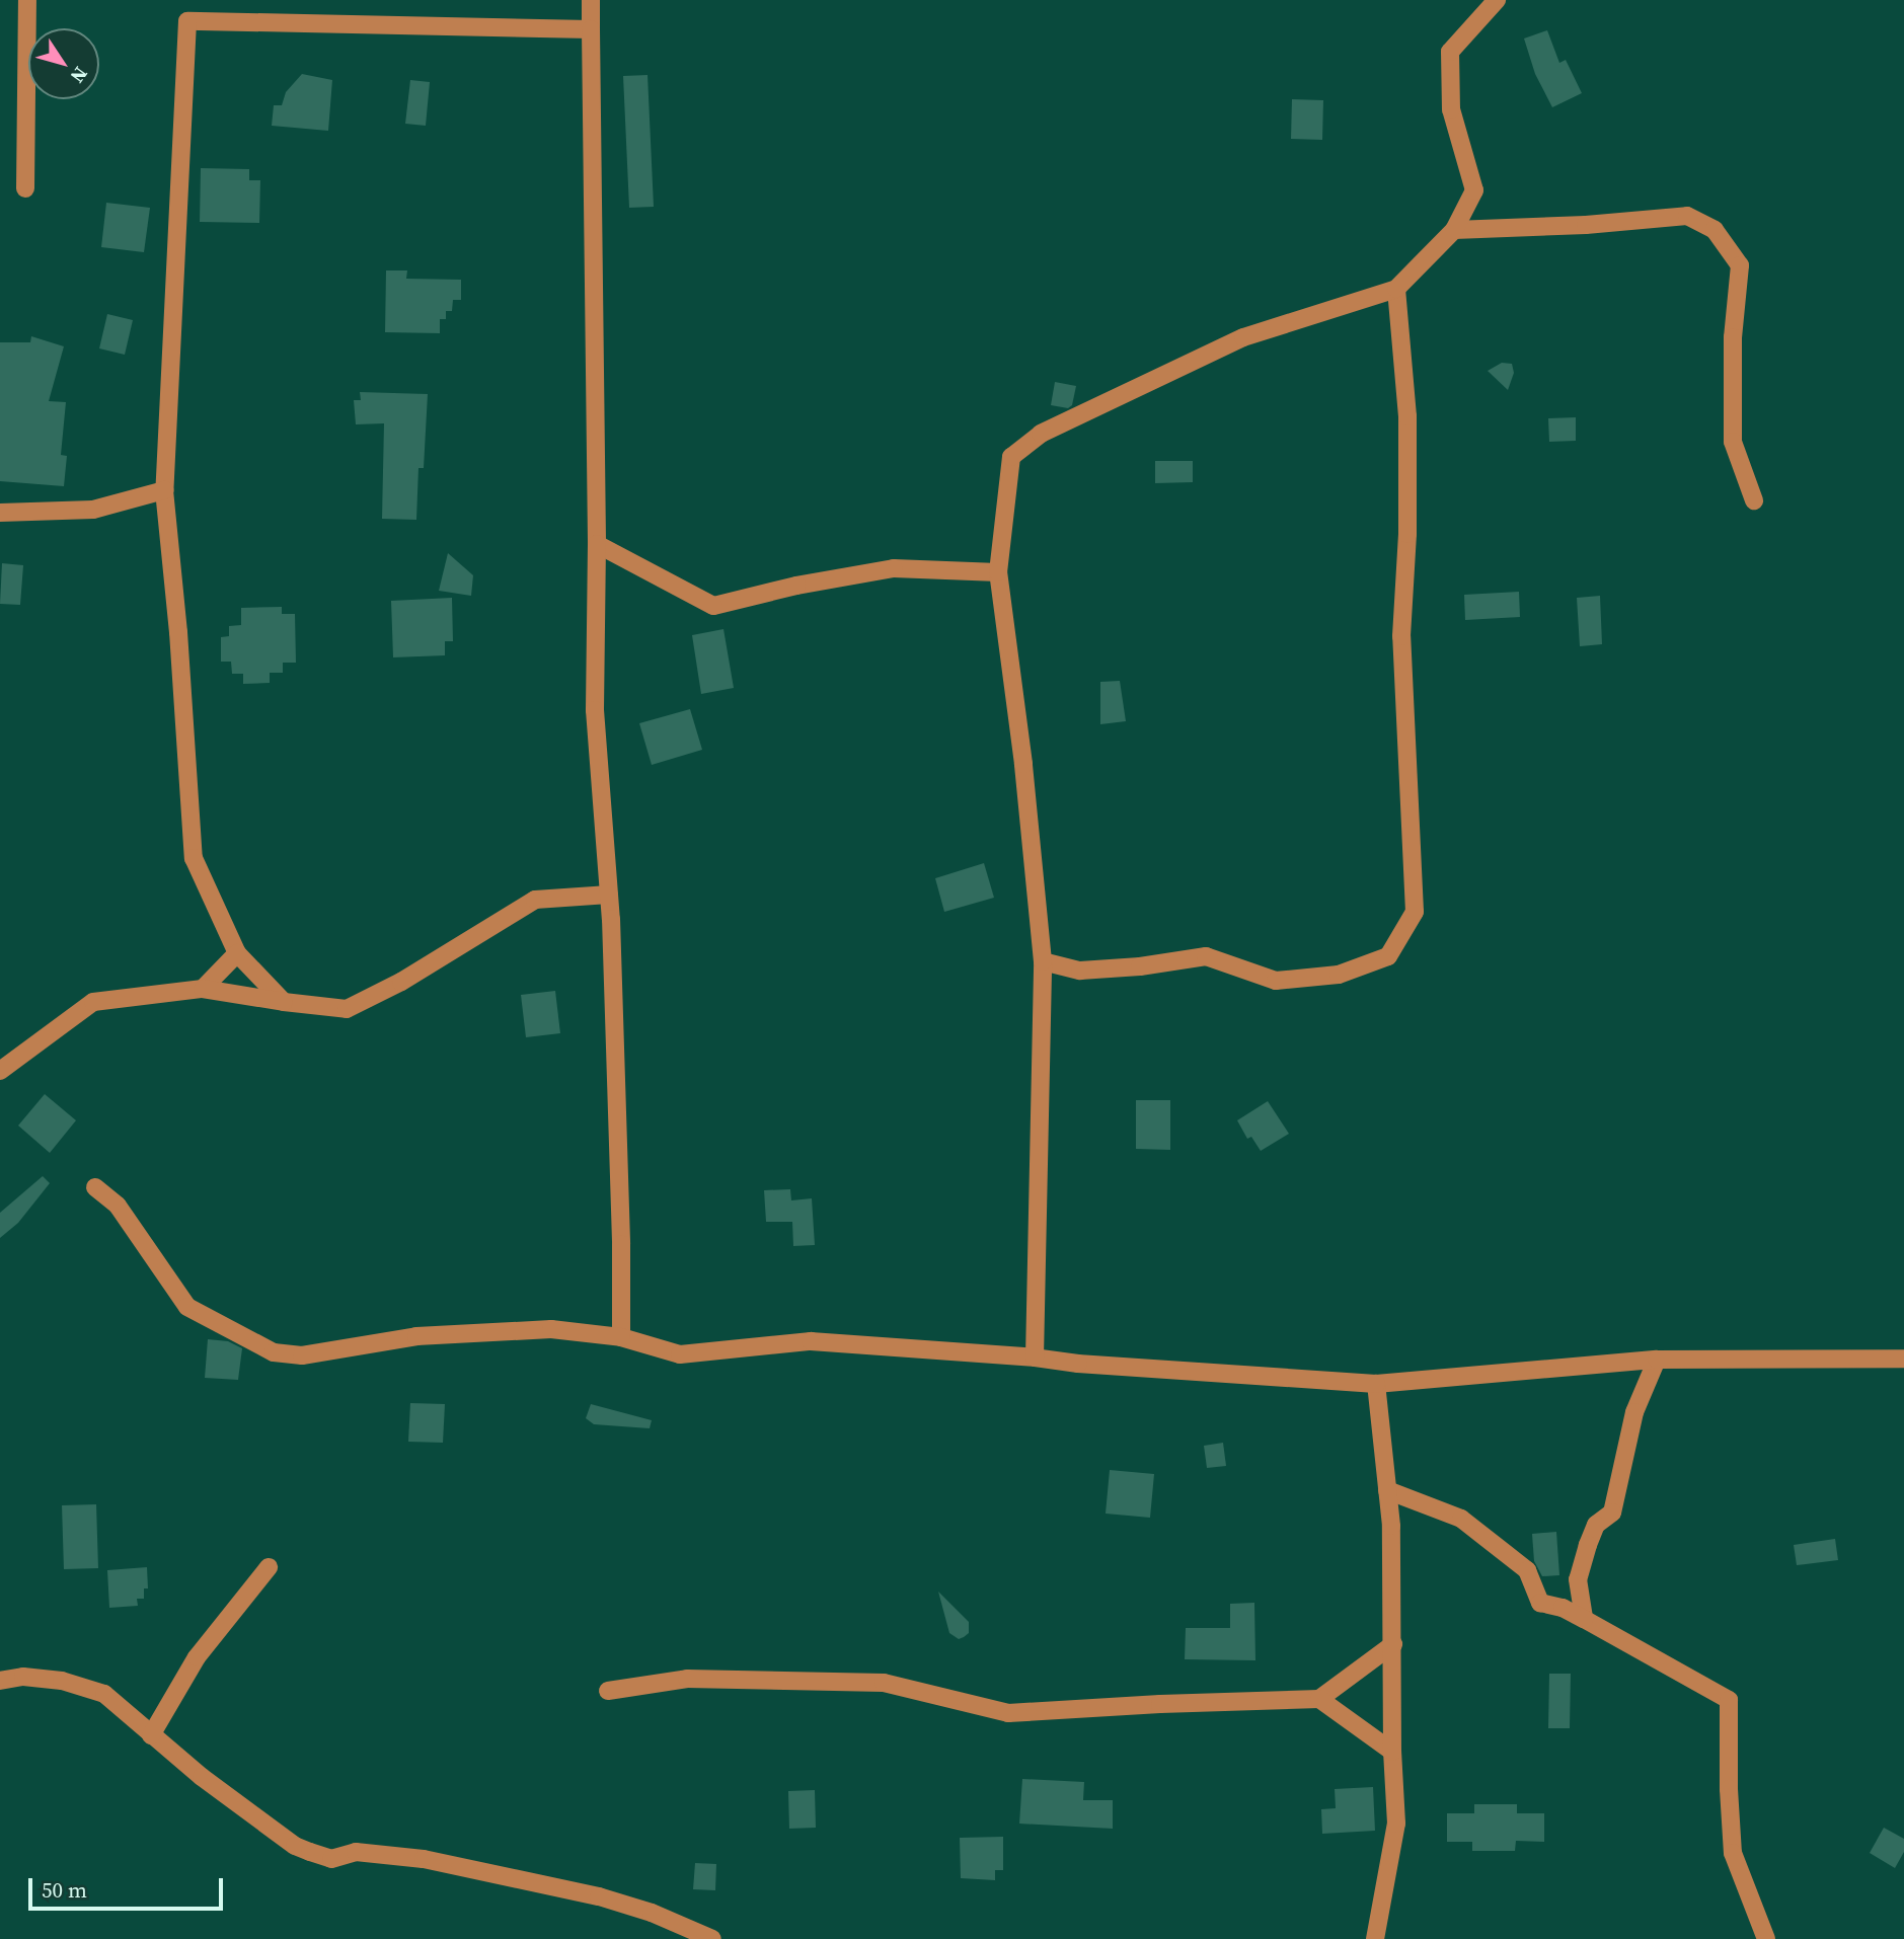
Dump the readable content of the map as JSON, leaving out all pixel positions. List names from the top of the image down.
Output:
{
  "scale_bar": "50 m",
  "north": "bottom right"
}
